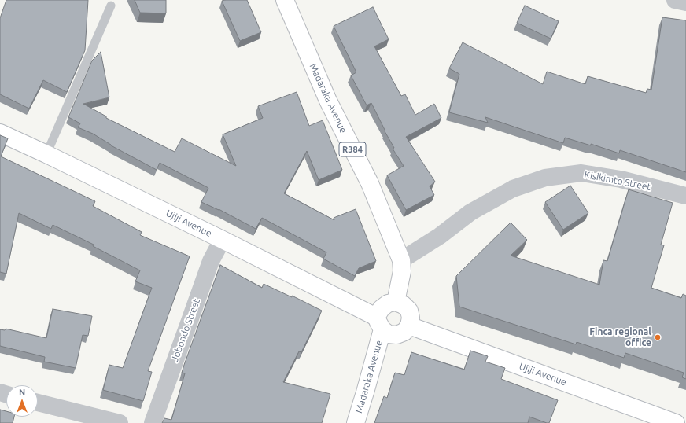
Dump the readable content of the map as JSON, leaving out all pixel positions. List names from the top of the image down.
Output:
{
  "streets": {
    "main road": ["Madaraka Avenue", "R384", "Ujiji Avenue"],
    "street": ["Kisikimto Street", "Jobondo Street"]
  },
  "crossings": [
    ["Madaraka Avenue", "Kisikimto Street"],
    ["Madaraka Avenue", "Ujiji Avenue"],
    ["Ujiji Avenue", "Jobondo Street"]
  ],
  "places": ["Finca regional office"],
  "north": "top"
}
